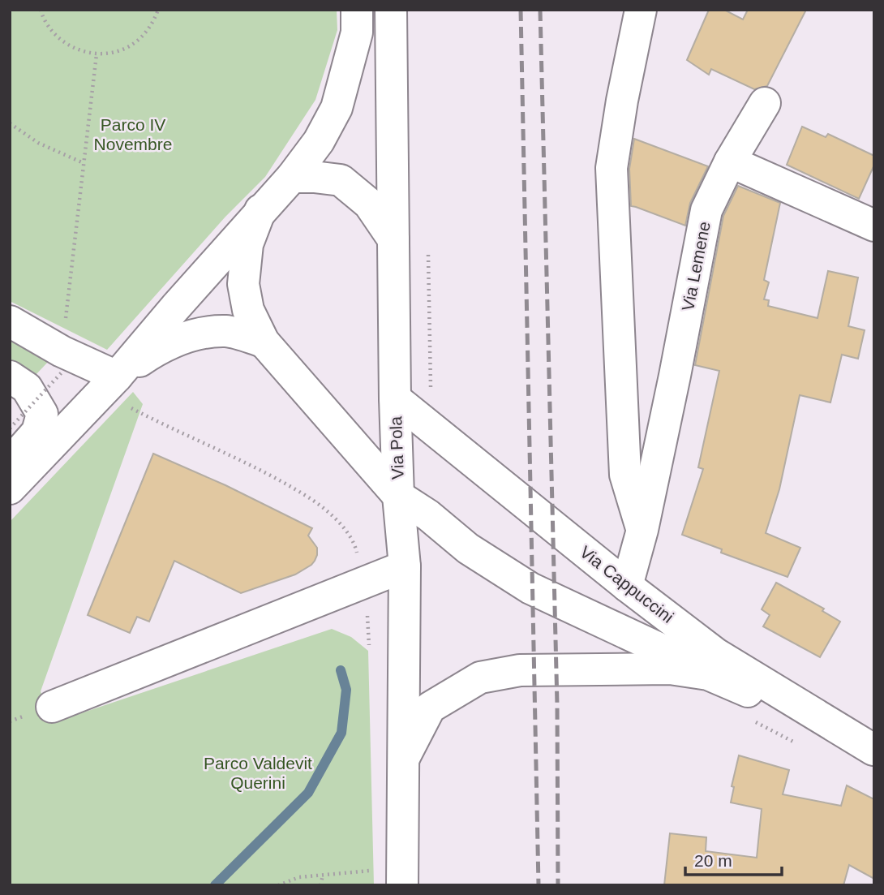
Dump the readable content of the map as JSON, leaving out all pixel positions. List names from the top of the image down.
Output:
{
  "streets": {
    "street": ["Via Lemene", "Via Pola", "Via Cappuccini"]
  },
  "crossings": [
    ["Via Lemene", "Via Cappuccini"],
    ["Via Pola", "Via Cappuccini"]
  ],
  "parks": ["Parco IV Novembre", "Parco Valdevit Querini"],
  "scale_bar": "20 m"
}
